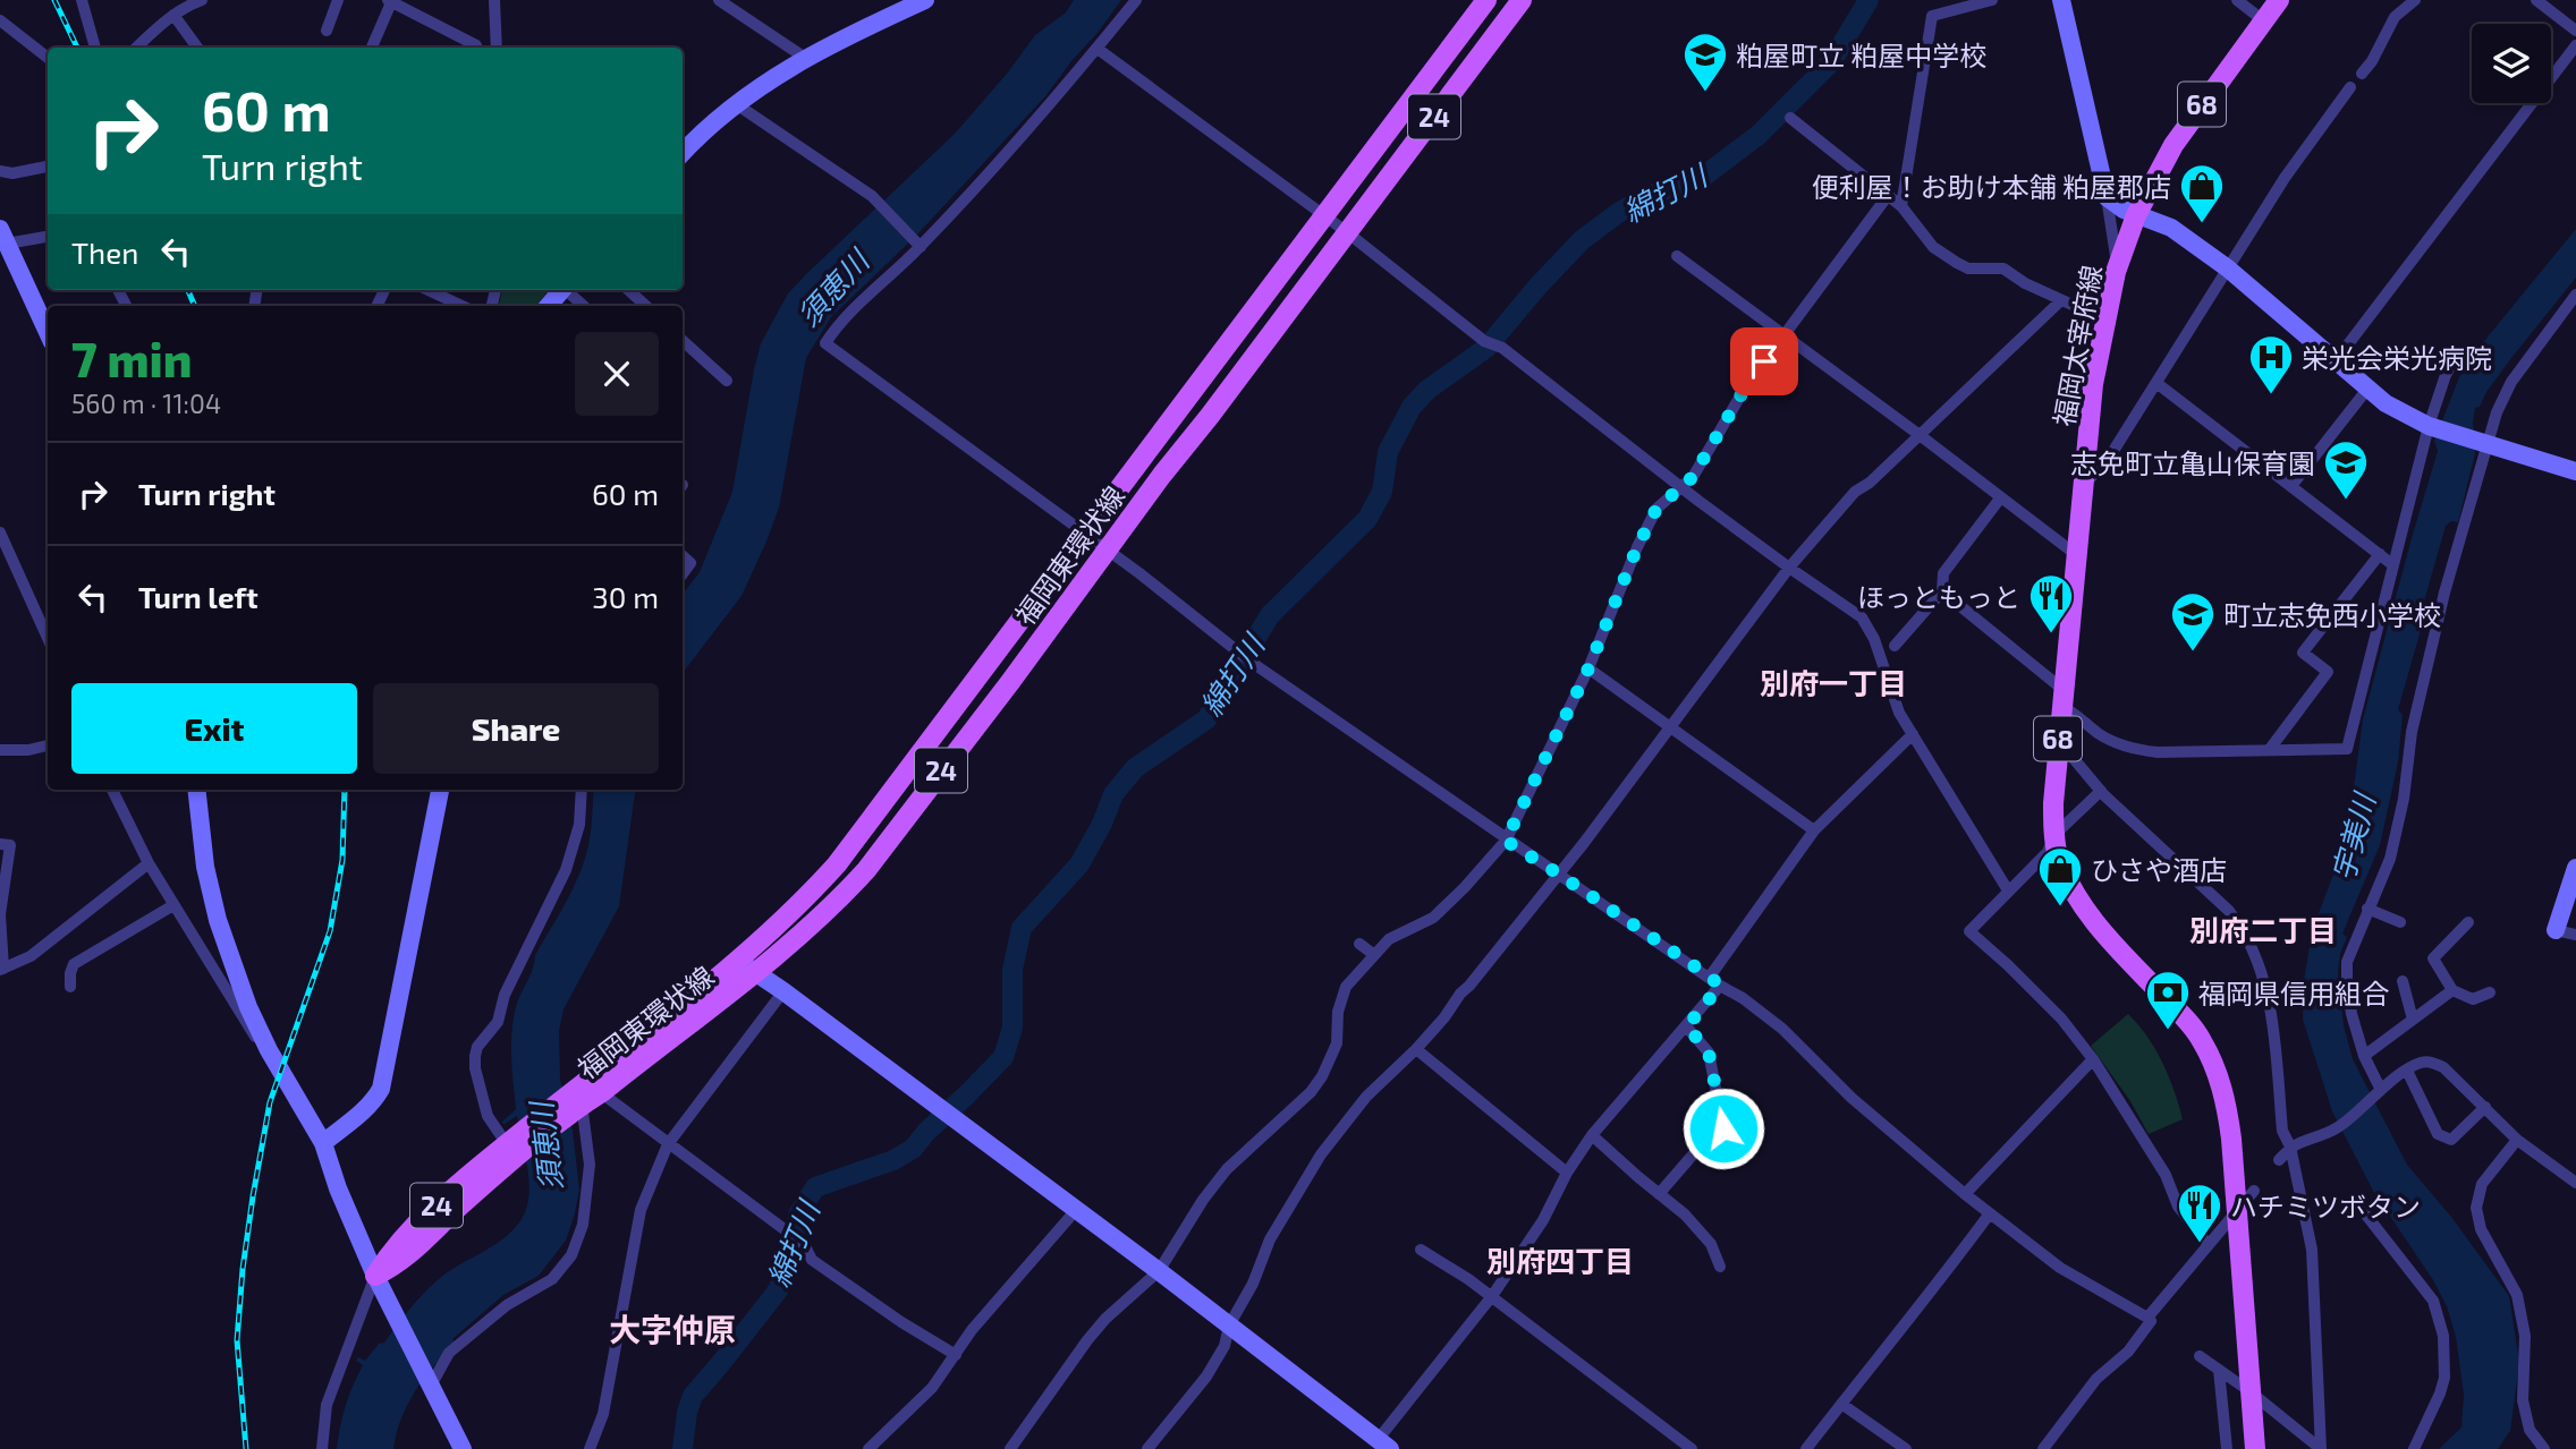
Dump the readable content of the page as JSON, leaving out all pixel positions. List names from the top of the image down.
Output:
{
  "streets": {
    "main road": [
      "68",
      "24",
      "福岡太宰府線",
      "福岡東環状線"
    ]
  },
  "districts": [
    "別府一丁目",
    "別府二丁目",
    "別府四丁目",
    "大字仲原"
  ],
  "water": ["綿打川", "須恵川", "宇美川"],
  "places": {
    "school or university": ["粕屋町立 粕屋中学校", "志免町立亀山保育園", "町立志免西小学校"],
    "shop": ["便利屋！お助け本舗 粕屋郡店", "ひさや酒店"],
    "hospital": ["栄光会栄光病院"],
    "restaurant": ["ほっともっと", "ハチミツボタン"],
    "bank": ["福岡県信用組合"]
  },
  "page": {
    "turn": ["60 m", "Turn right"],
    "then": "Then",
    "heading": ["7 min", "560 m · 11:04"],
    "list": [
      {
        "name": "Turn right",
        "value": "60 m"
      },
      {
        "name": "Turn left",
        "value": "30 m"
      }
    ],
    "buttons": ["Exit", "Share"]
  }
}
